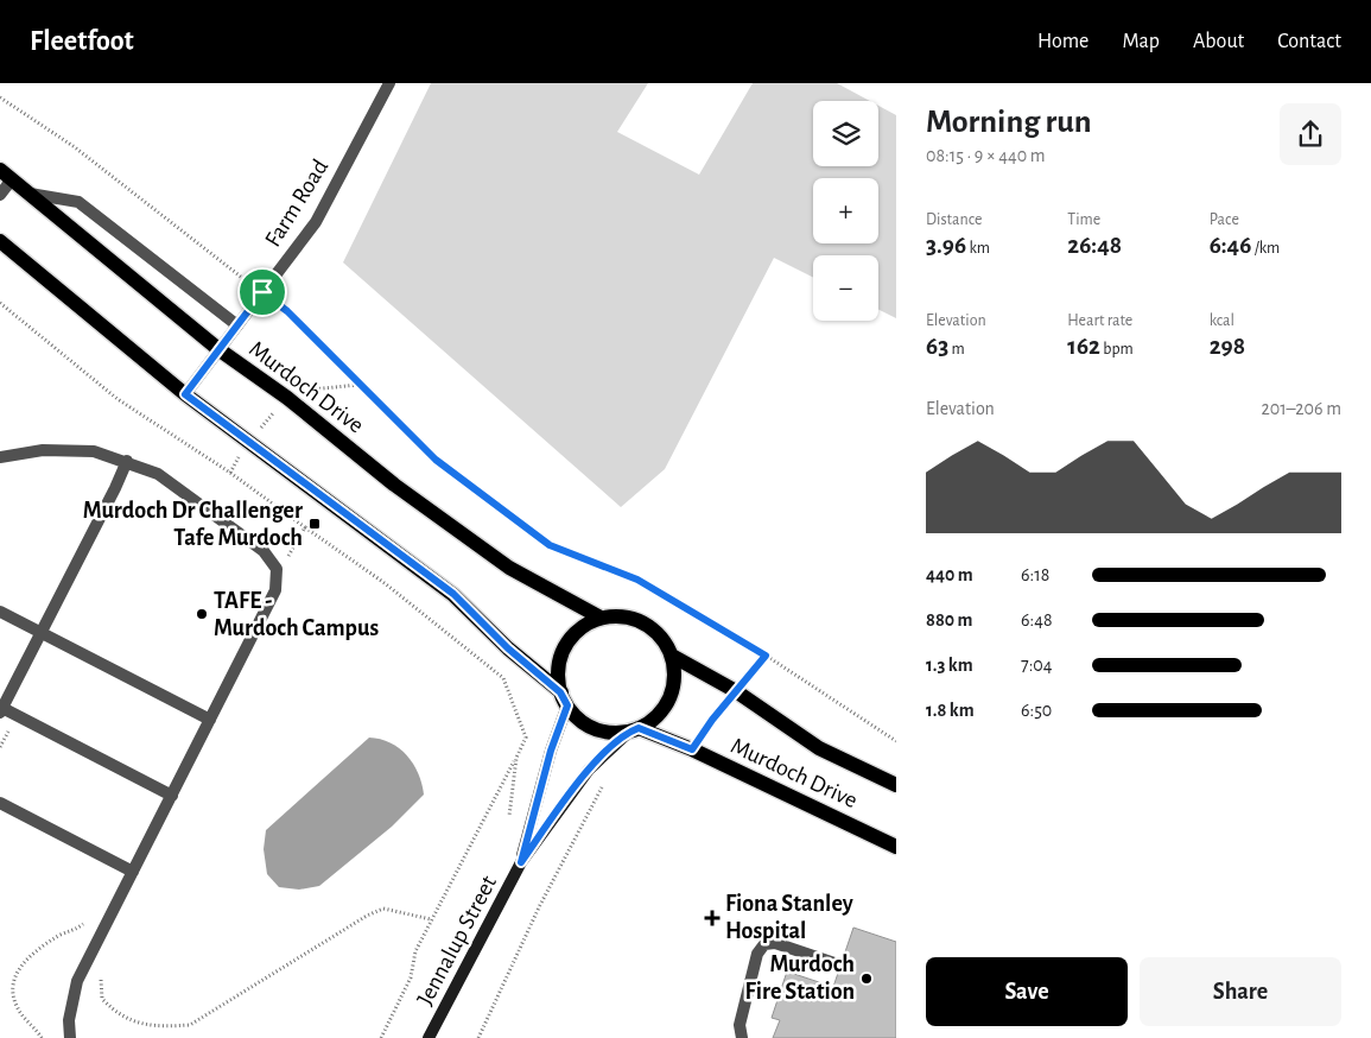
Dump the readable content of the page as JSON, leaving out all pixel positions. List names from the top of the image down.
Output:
{
  "streets": {
    "main road": ["Murdoch Drive"],
    "street": ["Farm Road", "Jennalup Street"]
  },
  "crossings": [
    ["Farm Road", "Murdoch Drive"],
    ["Murdoch Drive", "Jennalup Street"]
  ],
  "places": {
    "transit": ["Murdoch Dr Challenger Tafe Murdoch"],
    "other": ["TAFE - Murdoch Campus", "Murdoch Fire Station"],
    "health": ["Fiona Stanley Hospital"]
  },
  "page": {
    "header": "Fleetfoot",
    "nav": [
      "Home",
      "Map",
      "About",
      "Contact"
    ],
    "heading": ["Morning run", "08:15 · 9 × 440 m"],
    "map_buttons": ["+", "−"],
    "stats": [
      ["Distance", "3.96 km"],
      ["Time", "26:48"],
      ["Pace", "6:46 /km"],
      ["Elevation", "63 m"],
      ["Heart rate", "162 bpm"],
      ["kcal", "298"]
    ],
    "chart": ["Elevation", "201–206 m"],
    "list": [
      {
        "name": "440 m",
        "note": "6:18"
      },
      {
        "name": "880 m",
        "note": "6:48"
      },
      {
        "name": "1.3 km",
        "note": "7:04"
      },
      {
        "name": "1.8 km",
        "note": "6:50"
      }
    ],
    "buttons": ["Save", "Share"]
  }
}
